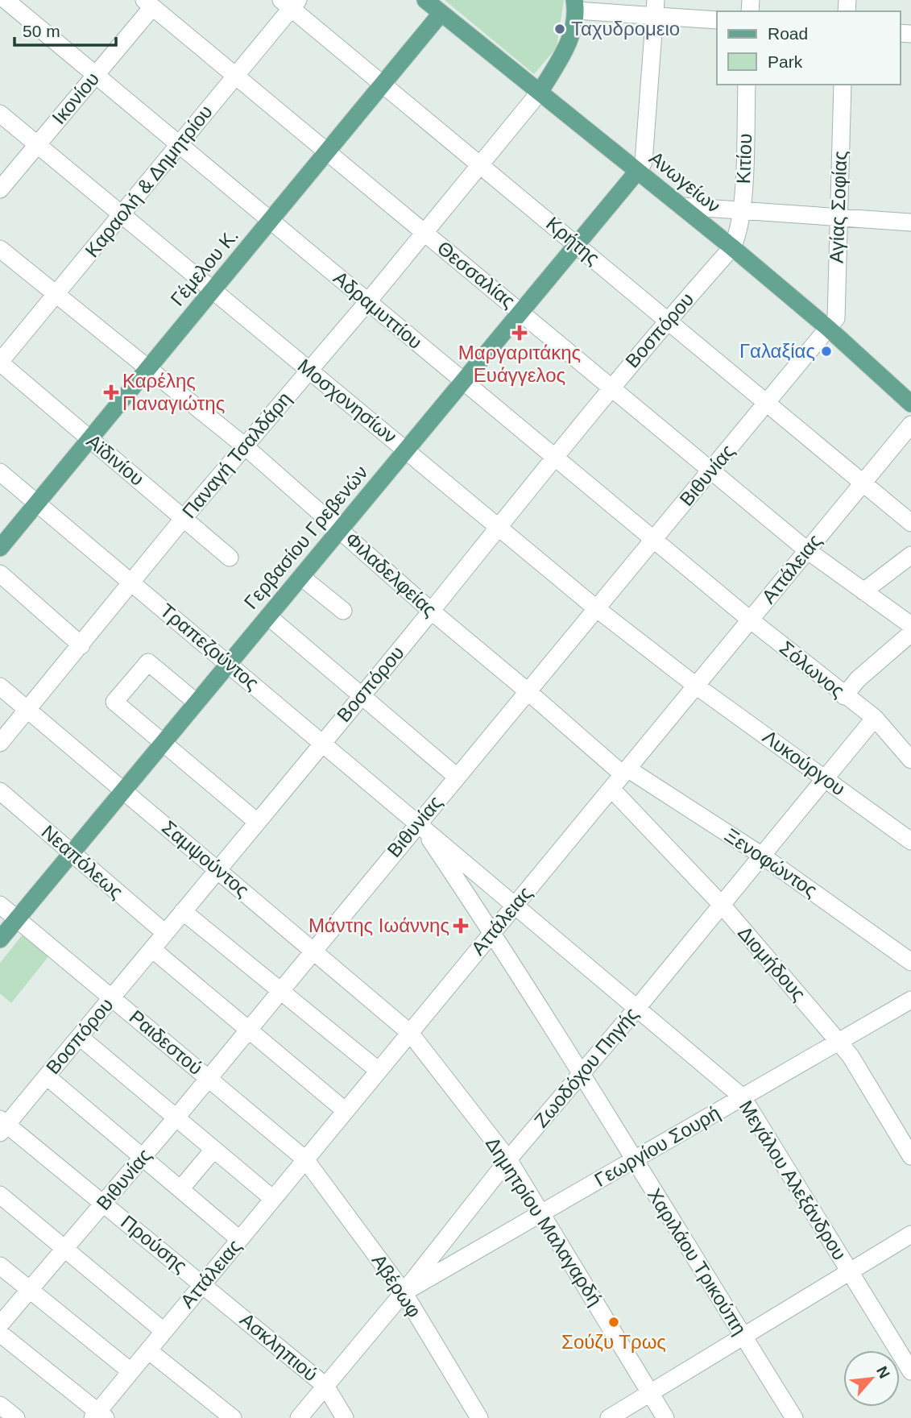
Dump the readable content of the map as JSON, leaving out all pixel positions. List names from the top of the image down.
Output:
{
  "streets": {
    "main road": ["Ανωγείων", "Γέμελου Κ.", "Γερβασίου Γρεβενών"],
    "street": [
      "Ικονίου",
      "Κιτίου",
      "Καραολή & Δημητρίου",
      "Αγίας Σοφίας",
      "Κρήτης",
      "Θεσσαλίας",
      "Αδραμυττίου",
      "Βοσπόρου",
      "Μοσχονησίων",
      "Παναγή Τσαλδάρη",
      "Αϊδινίου",
      "Βιθυνίας",
      "Αττάλειας",
      "Φιλαδελφείας",
      "Τραπεζούντος",
      "Σόλωνος",
      "Λυκούργου",
      "Σαμψούντος",
      "Νεαπόλεως",
      "Ξενοφώντος",
      "Διομήδους",
      "Ραιδεστού",
      "Ζωοδόχου Πηγής",
      "Γεωργίου Σουρή",
      "Μεγάλου Αλεξάνδρου",
      "Δημητρίου Μαλαγαρδή",
      "Προύσης",
      "Χαριλάου Τρικούπη",
      "Αβέρωφ",
      "Ασκληπιού"
    ]
  },
  "crossings": [
    ["Ικονίου", "Θεσσαλίας"],
    ["Ικονίου", "Αδραμυττίου"],
    ["Ικονίου", "Μοσχονησίων"],
    ["Κιτίου", "Ανωγείων"],
    ["Κιτίου", "Βοσπόρου"],
    ["Καραολή & Δημητρίου", "Κρήτης"],
    ["Καραολή & Δημητρίου", "Θεσσαλίας"],
    ["Καραολή & Δημητρίου", "Αδραμυττίου"],
    ["Καραολή & Δημητρίου", "Μοσχονησίων"],
    ["Καραολή & Δημητρίου", "Αϊδινίου"],
    ["Καραολή & Δημητρίου", "Φιλαδελφείας"],
    ["Ανωγείων", "Αγίας Σοφίας"],
    ["Ανωγείων", "Γέμελου Κ."],
    ["Ανωγείων", "Βοσπόρου"],
    ["Ανωγείων", "Παναγή Τσαλδάρη"],
    ["Ανωγείων", "Βιθυνίας"],
    ["Ανωγείων", "Γερβασίου Γρεβενών"],
    ["Αγίας Σοφίας", "Βιθυνίας"],
    ["Κρήτης", "Γέμελου Κ."],
    ["Κρήτης", "Βοσπόρου"],
    ["Κρήτης", "Παναγή Τσαλδάρη"],
    ["Κρήτης", "Βιθυνίας"],
    ["Κρήτης", "Γερβασίου Γρεβενών"],
    ["Κρήτης", "Αττάλειας"],
    ["Γέμελου Κ.", "Θεσσαλίας"],
    ["Γέμελου Κ.", "Αδραμυττίου"],
    ["Γέμελου Κ.", "Μοσχονησίων"],
    ["Γέμελου Κ.", "Αϊδινίου"],
    ["Γέμελου Κ.", "Φιλαδελφείας"],
    ["Γέμελου Κ.", "Τραπεζούντος"],
    ["Θεσσαλίας", "Βοσπόρου"],
    ["Θεσσαλίας", "Παναγή Τσαλδάρη"],
    ["Θεσσαλίας", "Βιθυνίας"],
    ["Θεσσαλίας", "Γερβασίου Γρεβενών"],
    ["Θεσσαλίας", "Αττάλειας"],
    ["Αδραμυττίου", "Βοσπόρου"],
    ["Αδραμυττίου", "Παναγή Τσαλδάρη"],
    ["Αδραμυττίου", "Βιθυνίας"],
    ["Αδραμυττίου", "Γερβασίου Γρεβενών"],
    ["Αδραμυττίου", "Αττάλειας"],
    ["Αδραμυττίου", "Σόλωνος"],
    ["Βοσπόρου", "Μοσχονησίων"],
    ["Βοσπόρου", "Φιλαδελφείας"],
    ["Βοσπόρου", "Τραπεζούντος"],
    ["Βοσπόρου", "Σαμψούντος"],
    ["Βοσπόρου", "Νεαπόλεως"],
    ["Βοσπόρου", "Ραιδεστού"],
    ["Βοσπόρου", "Προύσης"],
    ["Μοσχονησίων", "Παναγή Τσαλδάρη"],
    ["Μοσχονησίων", "Βιθυνίας"],
    ["Μοσχονησίων", "Γερβασίου Γρεβενών"],
    ["Μοσχονησίων", "Αττάλειας"],
    ["Μοσχονησίων", "Λυκούργου"],
    ["Παναγή Τσαλδάρη", "Αϊδινίου"],
    ["Παναγή Τσαλδάρη", "Φιλαδελφείας"],
    ["Παναγή Τσαλδάρη", "Τραπεζούντος"],
    ["Παναγή Τσαλδάρη", "Σαμψούντος"],
    ["Βιθυνίας", "Φιλαδελφείας"],
    ["Βιθυνίας", "Τραπεζούντος"],
    ["Βιθυνίας", "Σαμψούντος"],
    ["Βιθυνίας", "Ραιδεστού"],
    ["Βιθυνίας", "Προύσης"],
    ["Γερβασίου Γρεβενών", "Φιλαδελφείας"],
    ["Γερβασίου Γρεβενών", "Τραπεζούντος"],
    ["Γερβασίου Γρεβενών", "Σαμψούντος"],
    ["Γερβασίου Γρεβενών", "Νεαπόλεως"],
    ["Γερβασίου Γρεβενών", "Ραιδεστού"],
    ["Αττάλειας", "Φιλαδελφείας"],
    ["Αττάλειας", "Τραπεζούντος"],
    ["Αττάλειας", "Σόλωνος"],
    ["Αττάλειας", "Λυκούργου"],
    ["Αττάλειας", "Σαμψούντος"],
    ["Αττάλειας", "Ξενοφώντος"],
    ["Αττάλειας", "Διομήδους"],
    ["Αττάλειας", "Ραιδεστού"],
    ["Αττάλειας", "Μεγάλου Αλεξάνδρου"],
    ["Αττάλειας", "Δημητρίου Μαλαγαρδή"],
    ["Αττάλειας", "Προύσης"],
    ["Αττάλειας", "Χαριλάου Τρικούπη"],
    ["Αττάλειας", "Αβέρωφ"],
    ["Αττάλειας", "Ασκληπιού"],
    ["Φιλαδελφείας", "Ξενοφώντος"],
    ["Τραπεζούντος", "Μεγάλου Αλεξάνδρου"],
    ["Τραπεζούντος", "Χαριλάου Τρικούπη"],
    ["Σόλωνος", "Ζωοδόχου Πηγής"],
    ["Λυκούργου", "Ζωοδόχου Πηγής"],
    ["Σαμψούντος", "Δημητρίου Μαλαγαρδή"],
    ["Ξενοφώντος", "Ζωοδόχου Πηγής"],
    ["Διομήδους", "Ζωοδόχου Πηγής"],
    ["Διομήδους", "Γεωργίου Σουρή"],
    ["Ραιδεστού", "Αβέρωφ"],
    ["Ζωοδόχου Πηγής", "Γεωργίου Σουρή"],
    ["Ζωοδόχου Πηγής", "Μεγάλου Αλεξάνδρου"],
    ["Ζωοδόχου Πηγής", "Δημητρίου Μαλαγαρδή"],
    ["Ζωοδόχου Πηγής", "Χαριλάου Τρικούπη"],
    ["Ζωοδόχου Πηγής", "Αβέρωφ"],
    ["Ζωοδόχου Πηγής", "Ασκληπιού"],
    ["Γεωργίου Σουρή", "Μεγάλου Αλεξάνδρου"],
    ["Γεωργίου Σουρή", "Δημητρίου Μαλαγαρδή"],
    ["Γεωργίου Σουρή", "Χαριλάου Τρικούπη"],
    ["Γεωργίου Σουρή", "Αβέρωφ"],
    ["Προύσης", "Ασκληπιού"]
  ],
  "places": {
    "other": ["Ταχυδρομειο", "Γαλαξίας", "Σούζυ Τρως"],
    "health": ["Μαργαριτάκης Ευάγγελος", "Καρέλης Παναγιώτης", "Μάντης Ιωάννης"]
  },
  "legend": ["Road", "Park"],
  "scale_bar": "50 m",
  "north": "top right"
}
